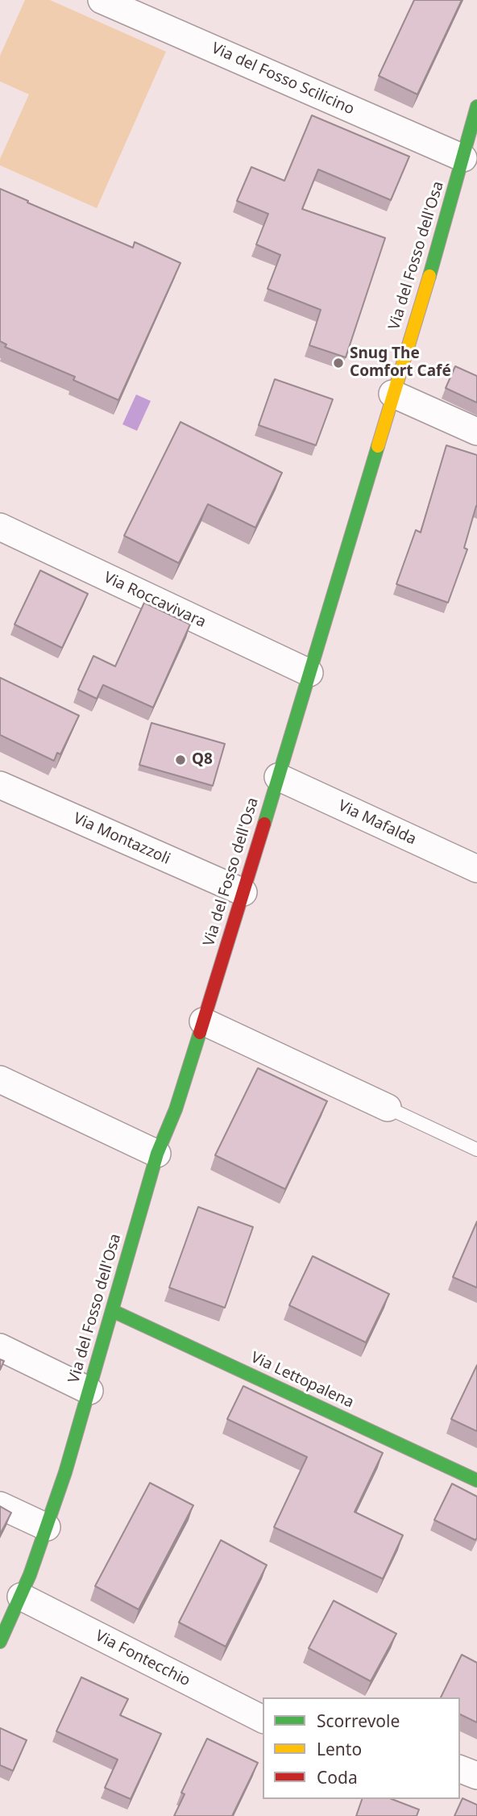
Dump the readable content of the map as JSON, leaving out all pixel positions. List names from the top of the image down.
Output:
{
  "streets": {
    "street": [
      "Via del Fosso Scilicino",
      "Via del Fosso dell'Osa",
      "Via Roccavivara",
      "Via Mafalda",
      "Via Montazzoli",
      "Via Lettopalena",
      "Via Fontecchio"
    ]
  },
  "crossings": [
    ["Via del Fosso Scilicino", "Via del Fosso dell'Osa"],
    ["Via del Fosso dell'Osa", "Via Roccavivara"],
    ["Via del Fosso dell'Osa", "Via Mafalda"],
    ["Via del Fosso dell'Osa", "Via Montazzoli"],
    ["Via del Fosso dell'Osa", "Via Lettopalena"],
    ["Via del Fosso dell'Osa", "Via Fontecchio"]
  ],
  "places": ["Snug The Comfort Café", "Q8"],
  "legend": ["Scorrevole", "Lento", "Coda"]
}
